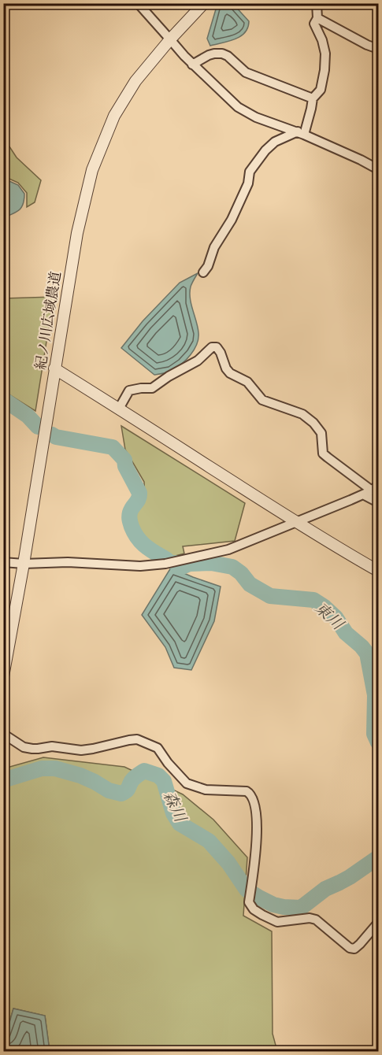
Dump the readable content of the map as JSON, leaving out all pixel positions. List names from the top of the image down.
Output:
{
  "streets": {
    "street": ["紀ノ川広域農道"]
  },
  "water": ["東川", "森川"]
}
